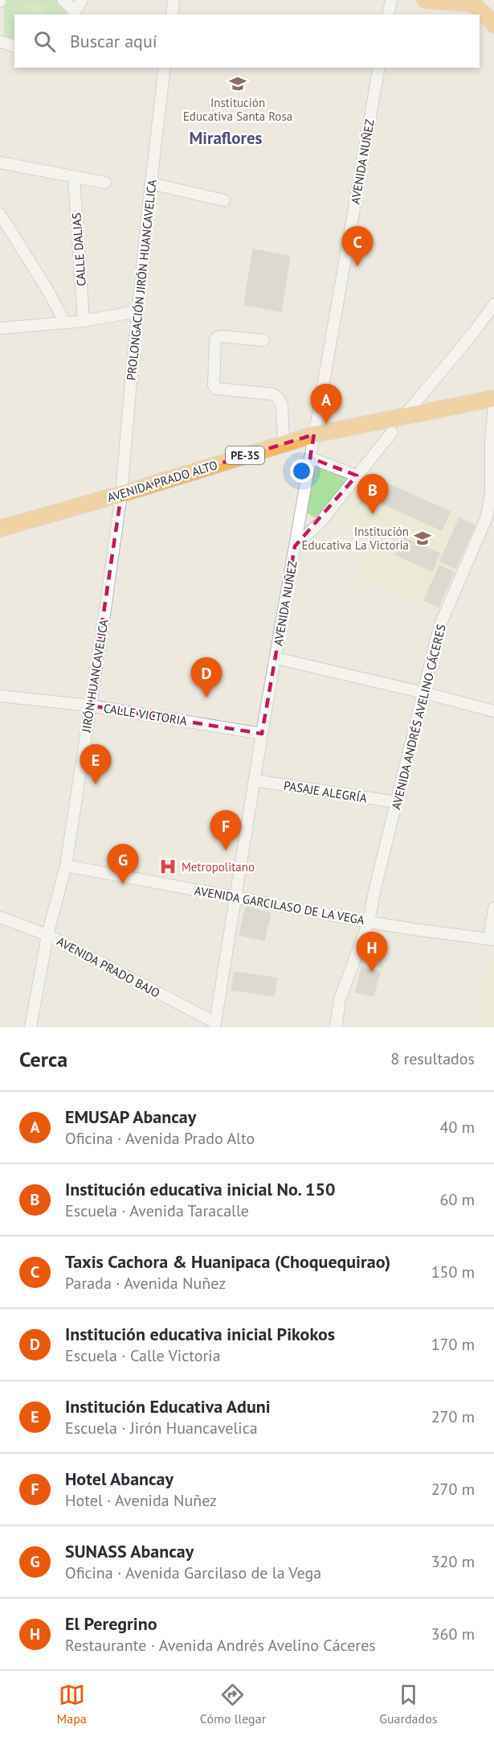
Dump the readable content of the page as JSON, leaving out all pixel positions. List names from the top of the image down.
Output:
{
  "streets": {
    "highway": ["PE-3S", "AVENIDA PRADO ALTO"],
    "street": [
      "AVENIDA NUÑEZ",
      "CALLE DALIAS",
      "PROLONGACIÓN JIRÓN HUANCAVELICA",
      "JIRÓN HUANCAVELICA",
      "CALLE VICTORIA",
      "AVENIDA ANDRÉS AVELINO CÁCERES",
      "PASAJE ALEGRÍA",
      "AVENIDA GARCILASO DE LA VEGA",
      "AVENIDA PRADO BAJO"
    ]
  },
  "crossings": [
    ["AVENIDA NUÑEZ", "AVENIDA PRADO ALTO"],
    ["AVENIDA NUÑEZ", "CALLE VICTORIA"],
    ["AVENIDA NUÑEZ", "PASAJE ALEGRÍA"],
    ["AVENIDA NUÑEZ", "AVENIDA GARCILASO DE LA VEGA"],
    ["AVENIDA NUÑEZ", "AVENIDA PRADO BAJO"],
    ["PROLONGACIÓN JIRÓN HUANCAVELICA", "AVENIDA PRADO ALTO"],
    ["PROLONGACIÓN JIRÓN HUANCAVELICA", "JIRÓN HUANCAVELICA"],
    ["AVENIDA PRADO ALTO", "JIRÓN HUANCAVELICA"],
    ["JIRÓN HUANCAVELICA", "CALLE VICTORIA"],
    ["JIRÓN HUANCAVELICA", "AVENIDA GARCILASO DE LA VEGA"],
    ["JIRÓN HUANCAVELICA", "AVENIDA PRADO BAJO"],
    ["AVENIDA ANDRÉS AVELINO CÁCERES", "PASAJE ALEGRÍA"],
    ["AVENIDA ANDRÉS AVELINO CÁCERES", "AVENIDA GARCILASO DE LA VEGA"]
  ],
  "districts": ["Miraflores"],
  "places": {
    "school or university": ["Institución Educativa Santa Rosa", "Institución Educativa La Victoria"],
    "hospital": ["Metropolitano"]
  },
  "page": {
    "search": "Buscar aquí",
    "pins": [
      "C",
      "A",
      "B",
      "D",
      "E",
      "F",
      "G",
      "H"
    ],
    "heading": ["Cerca", "8 resultados"],
    "list": [
      {
        "mark": "A",
        "name": "EMUSAP Abancay",
        "note": "Oficina · Avenida Prado Alto",
        "value": "40 m"
      },
      {
        "mark": "B",
        "name": "Institución educativa inicial No. 150",
        "note": "Escuela · Avenida Taracalle",
        "value": "60 m"
      },
      {
        "mark": "C",
        "name": "Taxis Cachora & Huanipaca (Choquequirao)",
        "note": "Parada · Avenida Nuñez",
        "value": "150 m"
      },
      {
        "mark": "D",
        "name": "Institución educativa inicial Pikokos",
        "note": "Escuela · Calle Victoria",
        "value": "170 m"
      },
      {
        "mark": "E",
        "name": "Institución Educativa Aduni",
        "note": "Escuela · Jirón Huancavelica",
        "value": "270 m"
      },
      {
        "mark": "F",
        "name": "Hotel Abancay",
        "note": "Hotel · Avenida Nuñez",
        "value": "270 m"
      },
      {
        "mark": "G",
        "name": "SUNASS Abancay",
        "note": "Oficina · Avenida Garcilaso de la Vega",
        "value": "320 m"
      },
      {
        "mark": "H",
        "name": "El Peregrino",
        "note": "Restaurante · Avenida Andrés Avelino Cáceres",
        "value": "360 m"
      }
    ],
    "nav": ["Mapa", "Cómo llegar", "Guardados"]
  }
}
